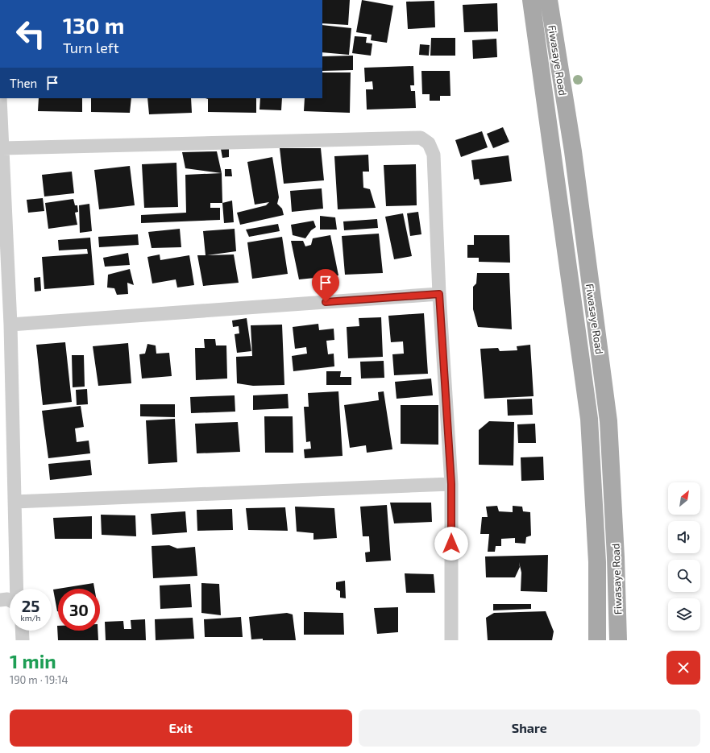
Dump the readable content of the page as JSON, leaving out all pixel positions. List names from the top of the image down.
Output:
{
  "streets": {
    "main road": ["Fiwasaye Road"]
  },
  "north": "top right",
  "page": {
    "turn": ["130 m", "Turn left"],
    "then": "Then",
    "speed": "25 km/h",
    "limit": "30",
    "heading": ["1 min", "190 m · 19:14"],
    "buttons": ["Exit", "Share"]
  }
}
